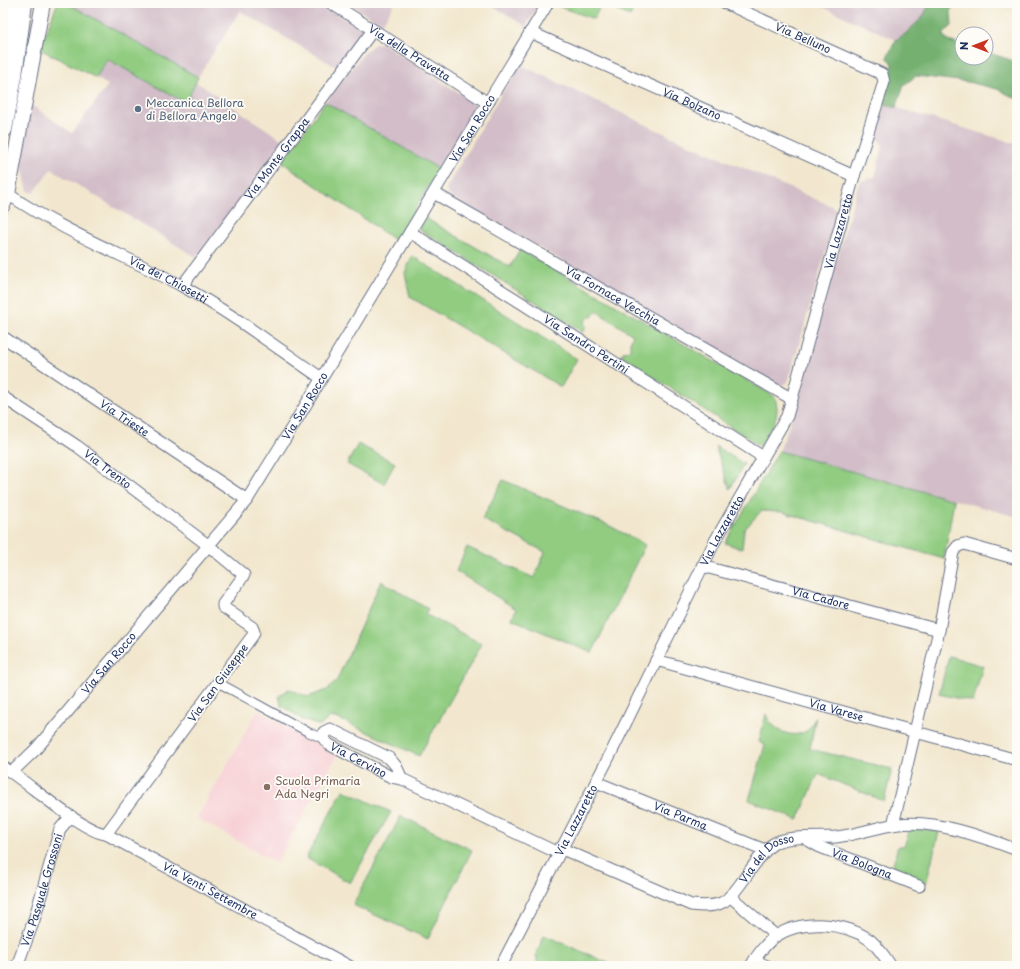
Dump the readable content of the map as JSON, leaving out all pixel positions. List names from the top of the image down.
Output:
{
  "streets": {
    "street": [
      "Via Belluno",
      "Via della Pravetta",
      "Via Bolzano",
      "Via San Rocco",
      "Via Monte Grappa",
      "Via Lazzaretto",
      "Via dei Chiosetti",
      "Via Fornace Vecchia",
      "Via Sandro Pertini",
      "Via Trieste",
      "Via Trento",
      "Via Cadore",
      "Via San Giuseppe",
      "Via Varese",
      "Via Cervino",
      "Via Parma",
      "Via del Dosso",
      "Via Bologna",
      "Via Pasquale Grossoni",
      "Via Venti Settembre"
    ]
  },
  "crossings": [
    ["Via Belluno", "Via Lazzaretto"],
    ["Via della Pravetta", "Via San Rocco"],
    ["Via della Pravetta", "Via Monte Grappa"],
    ["Via Bolzano", "Via San Rocco"],
    ["Via Bolzano", "Via Lazzaretto"],
    ["Via San Rocco", "Via dei Chiosetti"],
    ["Via San Rocco", "Via Fornace Vecchia"],
    ["Via San Rocco", "Via Sandro Pertini"],
    ["Via San Rocco", "Via Trieste"],
    ["Via San Rocco", "Via Trento"],
    ["Via San Rocco", "Via San Giuseppe"],
    ["Via San Rocco", "Via Venti Settembre"],
    ["Via Monte Grappa", "Via dei Chiosetti"],
    ["Via Lazzaretto", "Via Fornace Vecchia"],
    ["Via Lazzaretto", "Via Sandro Pertini"],
    ["Via Lazzaretto", "Via Cadore"],
    ["Via Lazzaretto", "Via Varese"],
    ["Via Lazzaretto", "Via Cervino"],
    ["Via Lazzaretto", "Via Parma"],
    ["Via Lazzaretto", "Via del Dosso"],
    ["Via Trento", "Via San Giuseppe"],
    ["Via San Giuseppe", "Via Venti Settembre"],
    ["Via Cervino", "Via del Dosso"],
    ["Via Parma", "Via del Dosso"],
    ["Via del Dosso", "Via Bologna"],
    ["Via Pasquale Grossoni", "Via Venti Settembre"]
  ],
  "places": ["Meccanica Bellora di Bellora Angelo", "Scuola Primaria Ada Negri"],
  "north": "left"
}
